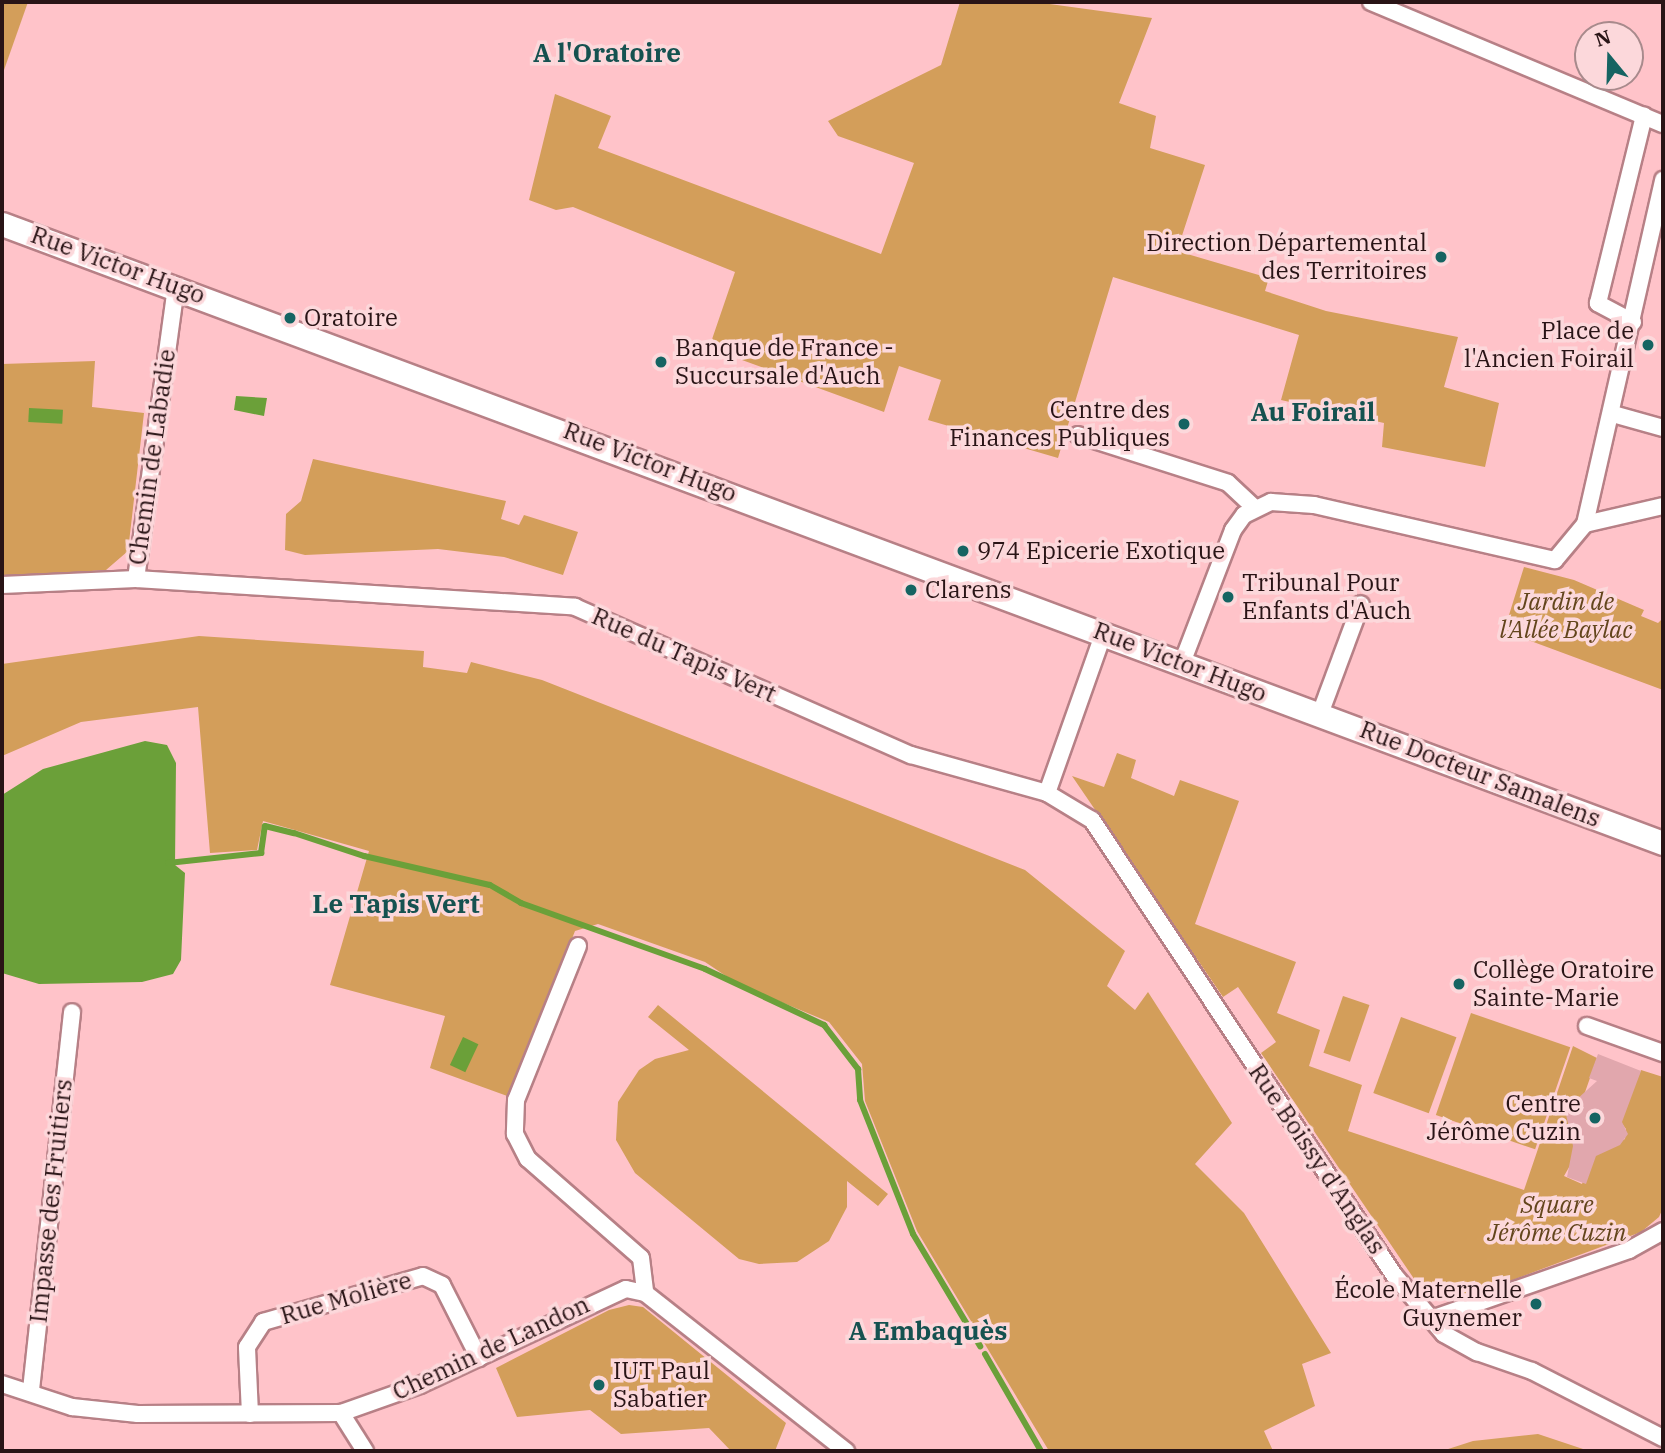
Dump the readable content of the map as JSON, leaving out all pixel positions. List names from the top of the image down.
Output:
{
  "streets": {
    "main road": ["Rue Victor Hugo", "Rue Docteur Samalens"],
    "street": [
      "Chemin de Labadie",
      "Rue du Tapis Vert",
      "Rue Boissy d'Anglas",
      "Impasse des Fruitiers",
      "Rue Molière",
      "Chemin de Landon"
    ]
  },
  "crossings": [
    ["Rue Victor Hugo", "Chemin de Labadie"],
    ["Rue Victor Hugo", "Rue Docteur Samalens"],
    ["Chemin de Labadie", "Rue du Tapis Vert"],
    ["Rue du Tapis Vert", "Rue Boissy d'Anglas"],
    ["Impasse des Fruitiers", "Chemin de Landon"],
    ["Rue Molière", "Chemin de Landon"]
  ],
  "districts": [
    "A l'Oratoire",
    "Au Foirail",
    "Le Tapis Vert",
    "A Embaquès"
  ],
  "parks": ["Jardin de l'Allée Baylac", "Square Jérôme Cuzin"],
  "places": [
    "Direction Départemental des Territoires",
    "Oratoire",
    "Place de l'Ancien Foirail",
    "Banque de France - Succursale d'Auch",
    "Centre des Finances Publiques",
    "974 Epicerie Exotique",
    "Clarens",
    "Tribunal Pour Enfants d'Auch",
    "Collège Oratoire Sainte-Marie",
    "Centre Jérôme Cuzin",
    "École Maternelle Guynemer",
    "IUT Paul Sabatier"
  ],
  "north": "top"
}
